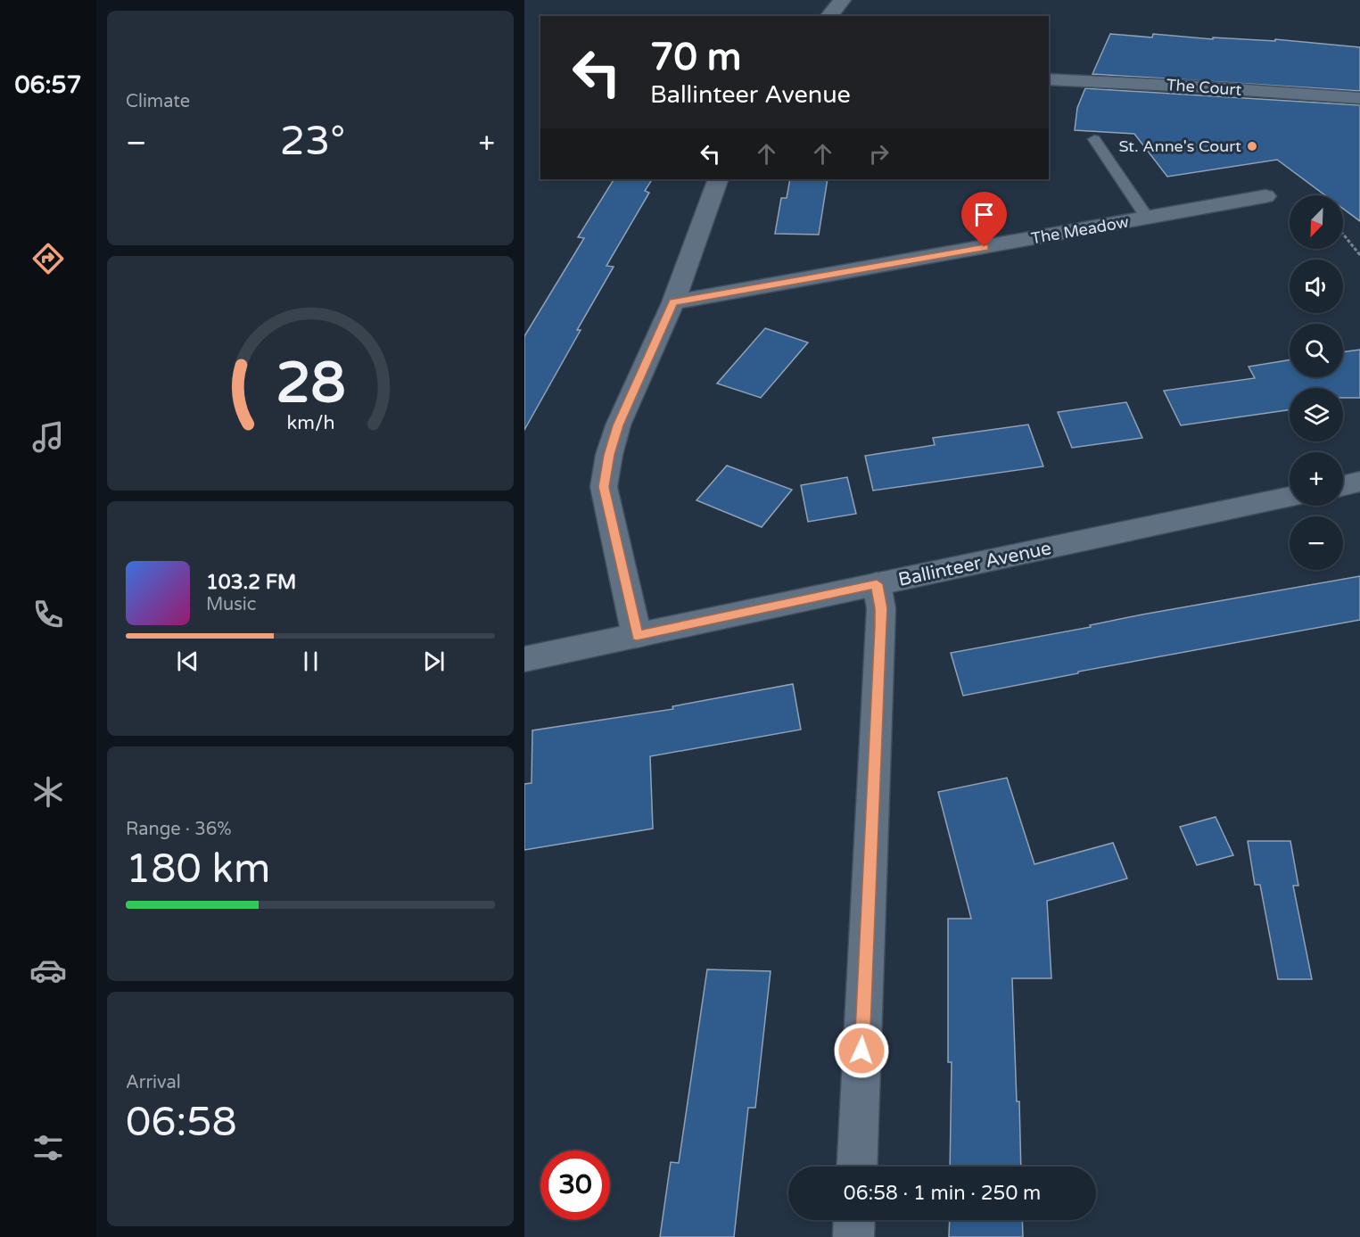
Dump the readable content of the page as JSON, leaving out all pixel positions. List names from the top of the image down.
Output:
{
  "streets": {
    "street": ["The Court", "The Meadow", "Ballinteer Avenue"]
  },
  "places": ["St. Anne's Court"],
  "north": "bottom left",
  "page": {
    "tabs": "06:57",
    "tile": [
      "Climate",
      ["Range · 36%", "180 km"],
      ["Arrival", "06:58"]
    ],
    "turn": ["70 m", "Ballinteer Avenue"],
    "heat": ["−", "23°", "+"],
    "map_buttons": ["+", "−"],
    "song": ["103.2 FM", "Music"],
    "limit": "30",
    "trip": "06:58 · 1 min · 250 m",
    "gauge": ["28", "km/h"]
  }
}
